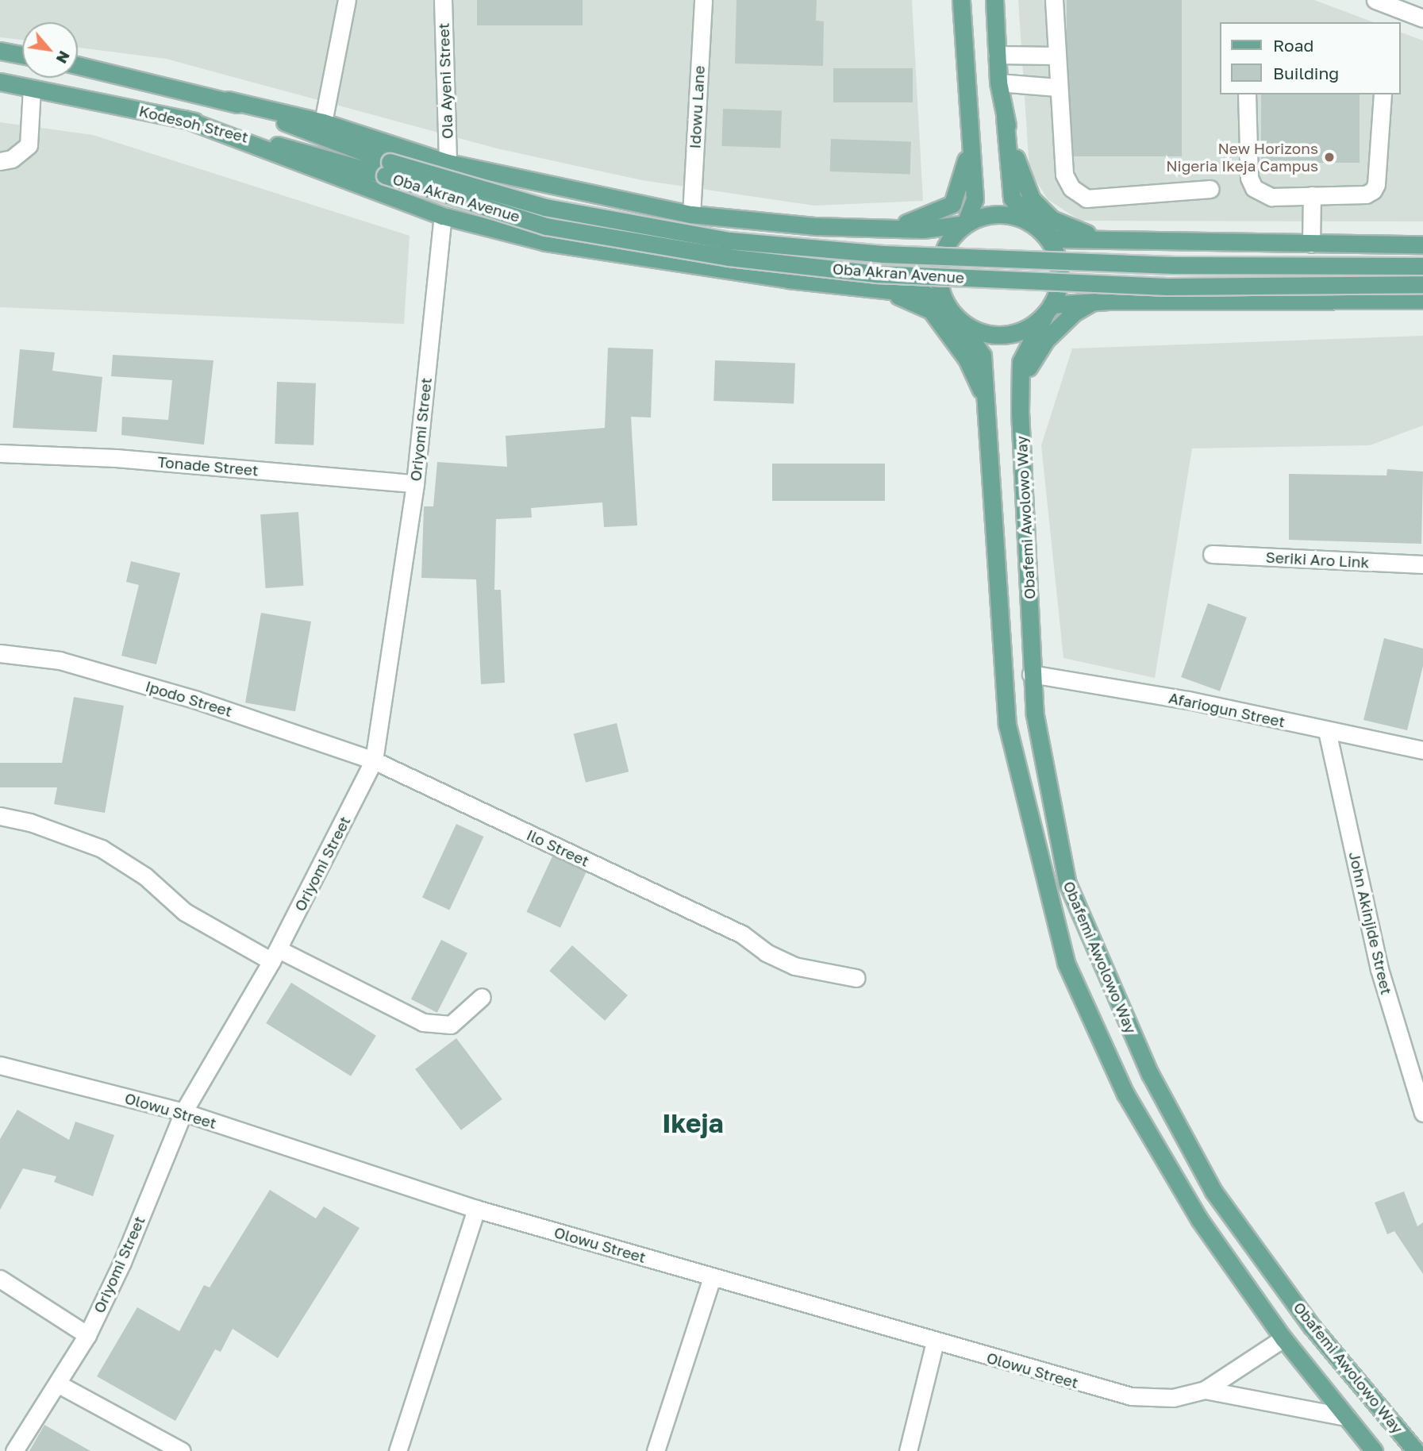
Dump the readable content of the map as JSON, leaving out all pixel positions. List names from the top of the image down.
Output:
{
  "streets": {
    "main road": ["Kodesoh Street", "Oba Akran Avenue", "Obafemi Awolowo Way"],
    "street": [
      "Ola Ayeni Street",
      "Idowu Lane",
      "Oriyomi Street",
      "Tonade Street",
      "Seriki Aro Link",
      "Ipodo Street",
      "Afariogun Street",
      "Ilo Street",
      "John Akinjide Street",
      "Olowu Street"
    ]
  },
  "crossings": [
    ["Kodesoh Street", "Oba Akran Avenue"],
    ["Oriyomi Street", "Tonade Street"],
    ["Oriyomi Street", "Ipodo Street"],
    ["Oriyomi Street", "Ilo Street"],
    ["Oriyomi Street", "Olowu Street"],
    ["Obafemi Awolowo Way", "Afariogun Street"],
    ["Obafemi Awolowo Way", "Olowu Street"],
    ["Ipodo Street", "Ilo Street"],
    ["Afariogun Street", "John Akinjide Street"]
  ],
  "districts": ["Ikeja"],
  "places": ["New Horizons Nigeria Ikeja Campus"],
  "legend": ["Road", "Building"],
  "north": "bottom right"
}
